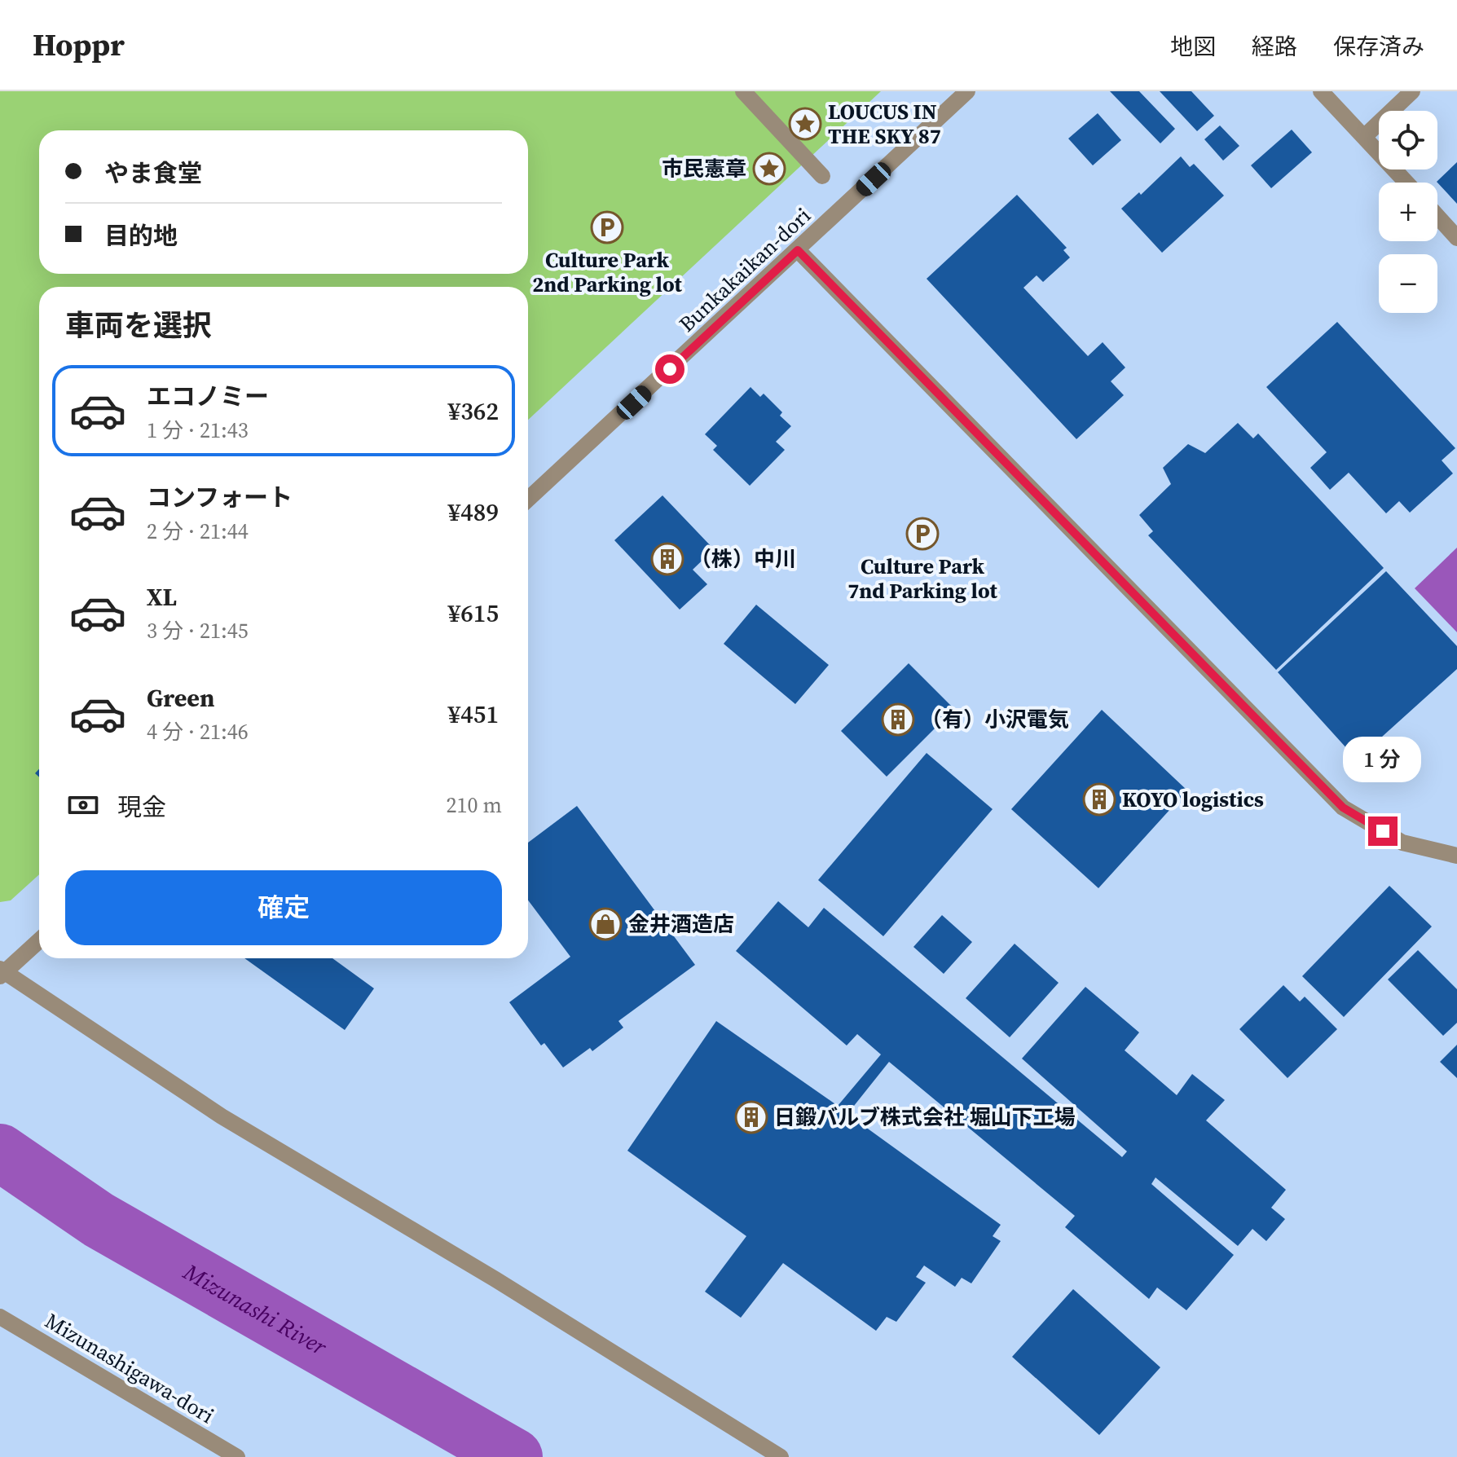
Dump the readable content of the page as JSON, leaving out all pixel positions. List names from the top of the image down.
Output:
{
  "streets": {
    "street": ["Bunkakaikan-dori", "Mizunashigawa-dori"]
  },
  "water": ["Mizunashi River"],
  "places": {
    "place": ["LOUCUS IN THE SKY 87", "市民憲章"],
    "parking": ["Culture Park 2nd Parking lot", "Culture Park 7nd Parking lot"],
    "building": [
      "（株）中川",
      "（有）小沢電気",
      "KOYO logistics",
      "日鍛バルブ株式会社 堀山下工場"
    ],
    "shop": ["金井酒造店"]
  },
  "page": {
    "header": "Hoppr",
    "nav": ["地図", "経路", "保存済み"],
    "map_buttons": ["+", "−"],
    "banner": ["やま食堂", "目的地"],
    "heading": "車両を選択",
    "list": [
      {
        "name": "エコノミー",
        "note": "1 分 · 21:43",
        "value": "¥362"
      },
      {
        "name": "コンフォート",
        "note": "2 分 · 21:44",
        "value": "¥489"
      },
      {
        "name": "XL",
        "note": "3 分 · 21:45",
        "value": "¥615"
      },
      {
        "name": "Green",
        "note": "4 分 · 21:46",
        "value": "¥451"
      }
    ],
    "bubble": "1 分",
    "pay": ["現金", "210 m"],
    "buttons": "確定"
  }
}
